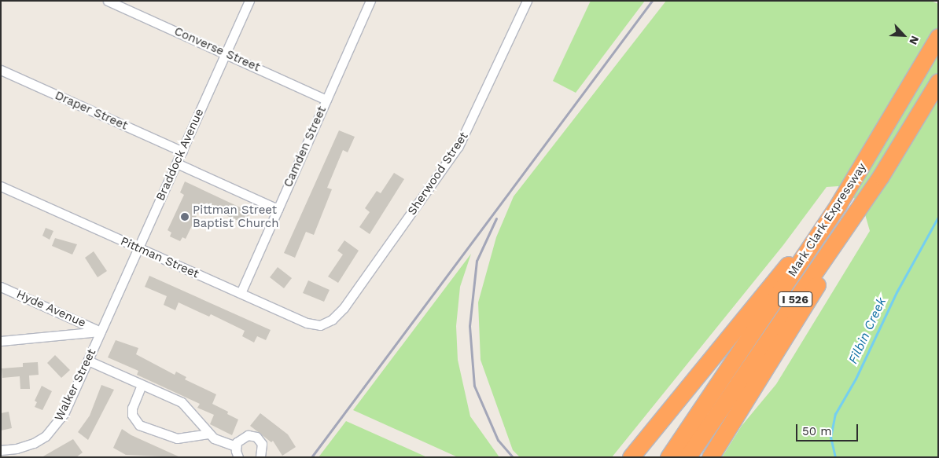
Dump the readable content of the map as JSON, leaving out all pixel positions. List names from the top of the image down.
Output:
{
  "streets": {
    "highway": ["Mark Clark Expressway", "I 526"],
    "street": [
      "Converse Street",
      "Draper Street",
      "Camden Street",
      "Braddock Avenue",
      "Sherwood Street",
      "Pittman Street",
      "Hyde Avenue",
      "Walker Street"
    ]
  },
  "crossings": [
    ["Converse Street", "Camden Street"],
    ["Converse Street", "Braddock Avenue"],
    ["Draper Street", "Braddock Avenue"],
    ["Camden Street", "Pittman Street"],
    ["Braddock Avenue", "Pittman Street"],
    ["Braddock Avenue", "Walker Street"],
    ["Sherwood Street", "Pittman Street"],
    ["Hyde Avenue", "Walker Street"]
  ],
  "water": ["Filbin Creek"],
  "places": ["Pittman Street Baptist Church"],
  "scale_bar": "50 m",
  "north": "bottom right"
}
